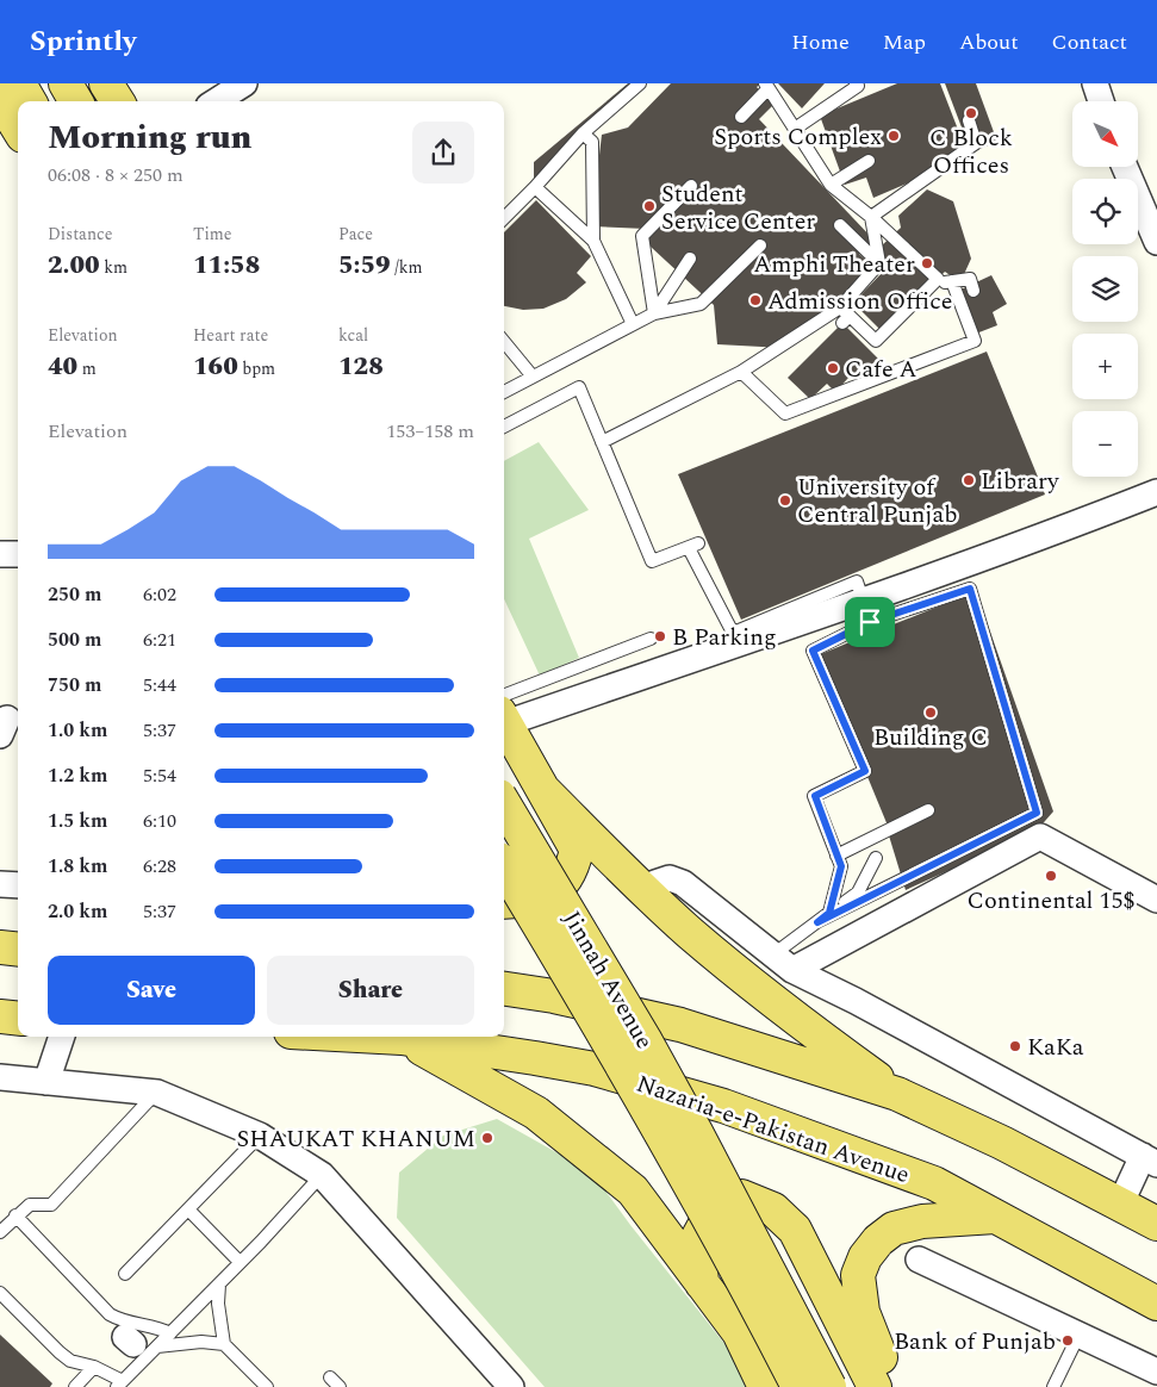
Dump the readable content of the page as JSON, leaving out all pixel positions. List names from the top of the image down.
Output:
{
  "streets": {
    "main road": ["Jinnah Avenue", "Nazaria-e-Pakistan Avenue"]
  },
  "places": [
    "C Block Offices",
    "Sports Complex",
    "Student Service Center",
    "Amphi Theater",
    "Admission Office",
    "Cafe A",
    "Library",
    "University of Central Punjab",
    "B Parking",
    "Building C",
    "Continental 15$",
    "KaKa",
    "SHAUKAT KHANUM",
    "Bank of Punjab"
  ],
  "north": "bottom right",
  "page": {
    "header": "Sprintly",
    "nav": [
      "Home",
      "Map",
      "About",
      "Contact"
    ],
    "map_buttons": ["+", "−"],
    "heading": ["Morning run", "06:08 · 8 × 250 m"],
    "stats": [
      ["Distance", "2.00 km"],
      ["Time", "11:58"],
      ["Pace", "5:59 /km"],
      ["Elevation", "40 m"],
      ["Heart rate", "160 bpm"],
      ["kcal", "128"]
    ],
    "chart": ["Elevation", "153–158 m"],
    "list": [
      {
        "name": "250 m",
        "note": "6:02"
      },
      {
        "name": "500 m",
        "note": "6:21"
      },
      {
        "name": "750 m",
        "note": "5:44"
      },
      {
        "name": "1.0 km",
        "note": "5:37"
      },
      {
        "name": "1.2 km",
        "note": "5:54"
      },
      {
        "name": "1.5 km",
        "note": "6:10"
      },
      {
        "name": "1.8 km",
        "note": "6:28"
      },
      {
        "name": "2.0 km",
        "note": "5:37"
      }
    ],
    "buttons": ["Save", "Share"]
  }
}
